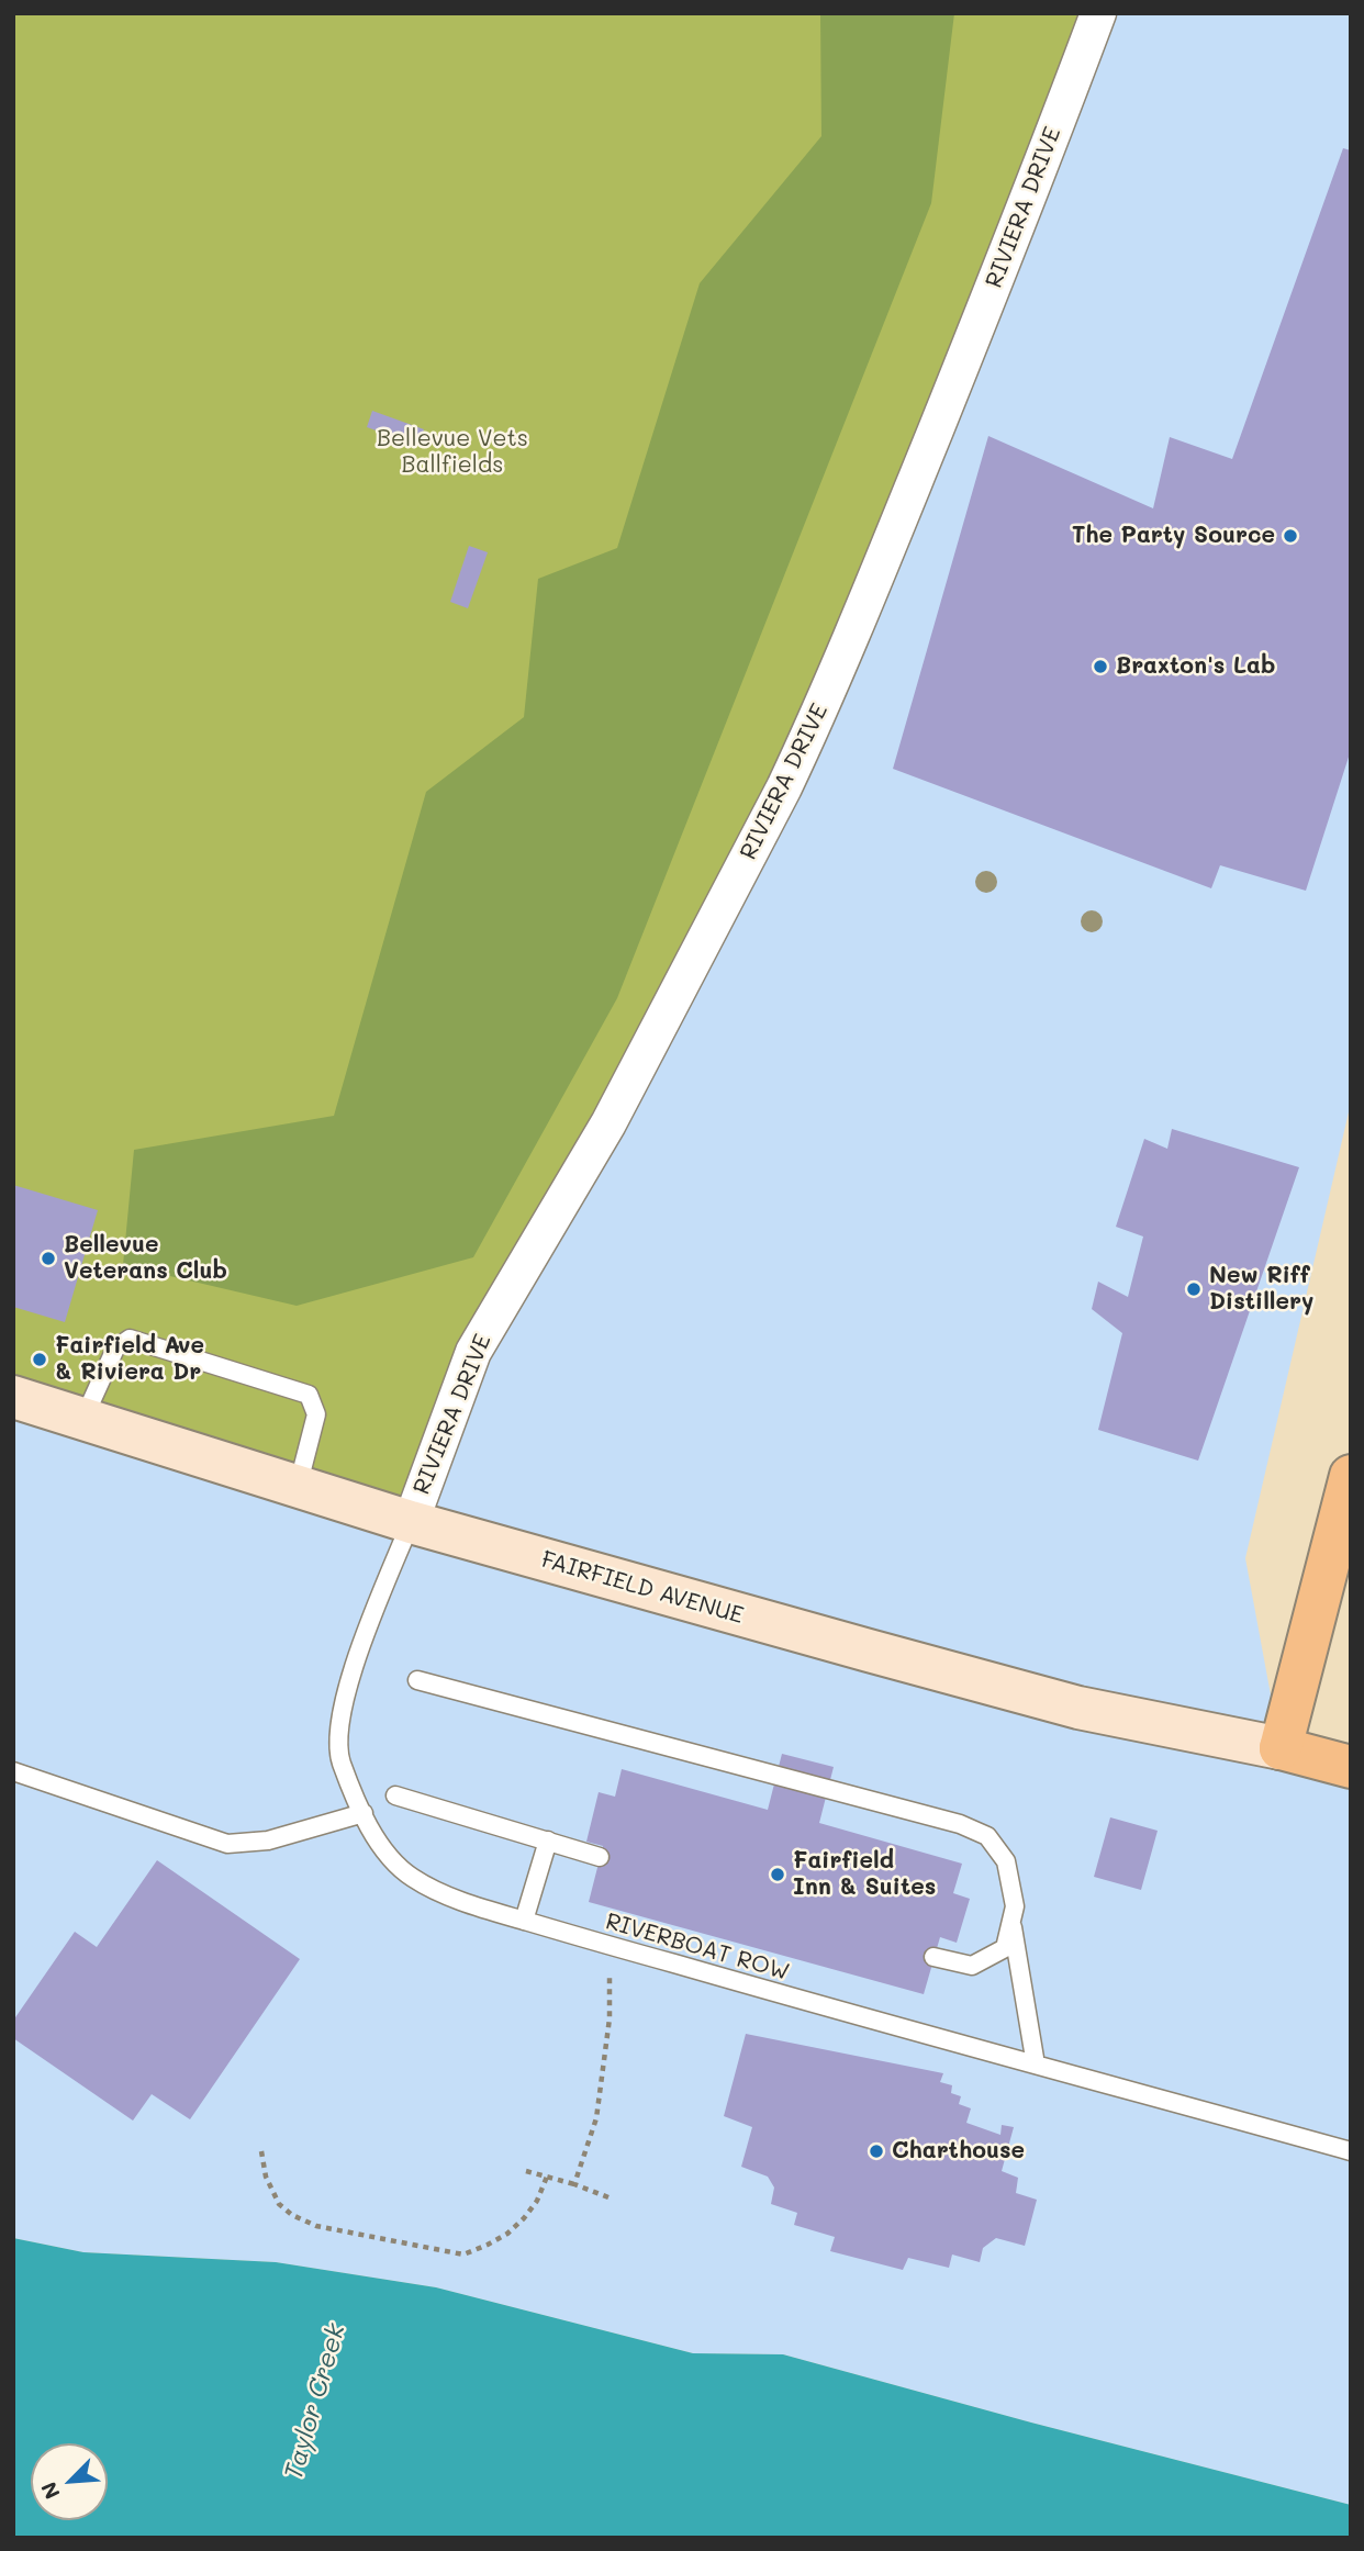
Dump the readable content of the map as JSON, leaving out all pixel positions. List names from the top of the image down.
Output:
{
  "streets": {
    "main road": ["FAIRFIELD AVENUE"],
    "street": ["RIVIERA DRIVE"],
    "lane": ["RIVERBOAT ROW"]
  },
  "crossings": [
    ["RIVIERA DRIVE", "FAIRFIELD AVENUE"],
    ["RIVIERA DRIVE", "RIVERBOAT ROW"],
    ["FAIRFIELD AVENUE", "RIVERBOAT ROW"]
  ],
  "water": ["Taylor Creek"],
  "parks": ["Bellevue Vets Ballfields"],
  "places": [
    "The Party Source",
    "Braxton's Lab",
    "Bellevue Veterans Club",
    "New Riff Distillery",
    "Fairfield Ave & Riviera Dr",
    "Fairfield Inn & Suites",
    "Charthouse"
  ],
  "north": "bottom left"
}
